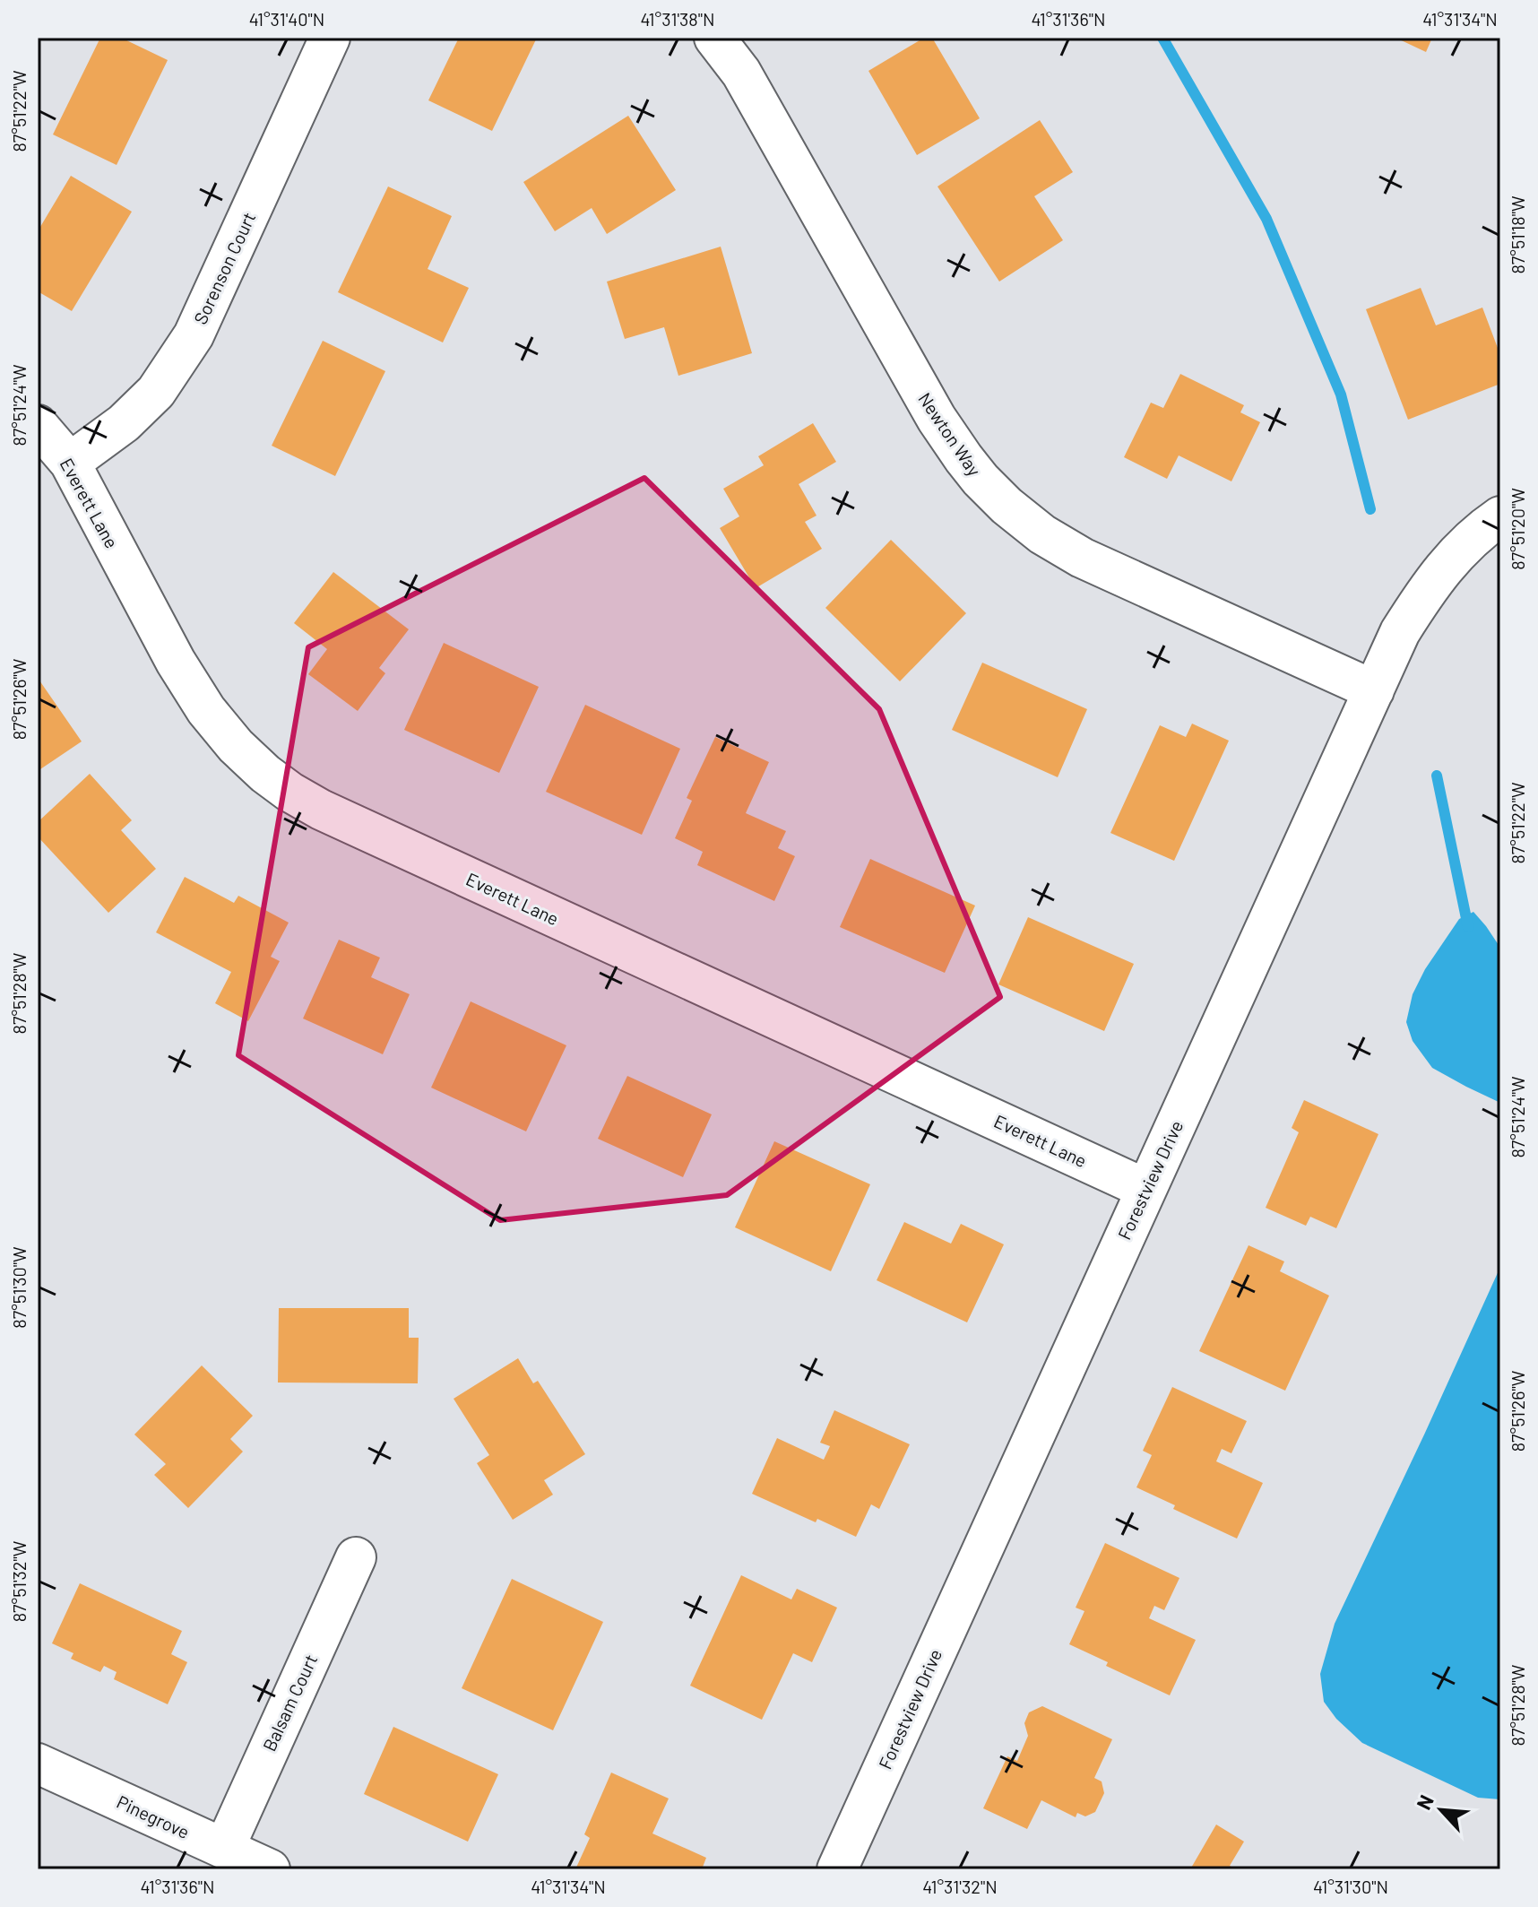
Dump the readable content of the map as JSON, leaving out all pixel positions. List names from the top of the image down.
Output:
{
  "streets": {
    "street": [
      "Sorenson Court",
      "Newton Way",
      "Everett Lane",
      "Forestview Drive",
      "Balsam Court",
      "Pinegrove"
    ]
  },
  "crossings": [
    ["Sorenson Court", "Everett Lane"],
    ["Newton Way", "Forestview Drive"],
    ["Everett Lane", "Forestview Drive"],
    ["Balsam Court", "Pinegrove"]
  ],
  "north": "top left",
  "coordinates": [
    "41°31'40\"N",
    "41°31'38\"N",
    "41°31'36\"N",
    "41°31'34\"N",
    "87°51'22\"W",
    "87°51'18\"W",
    "87°51'24\"W",
    "87°51'20\"W",
    "87°51'26\"W",
    "87°51'28\"W",
    "87°51'30\"W",
    "87°51'32\"W",
    "41°31'32\"N",
    "41°31'30\"N"
  ]
}
